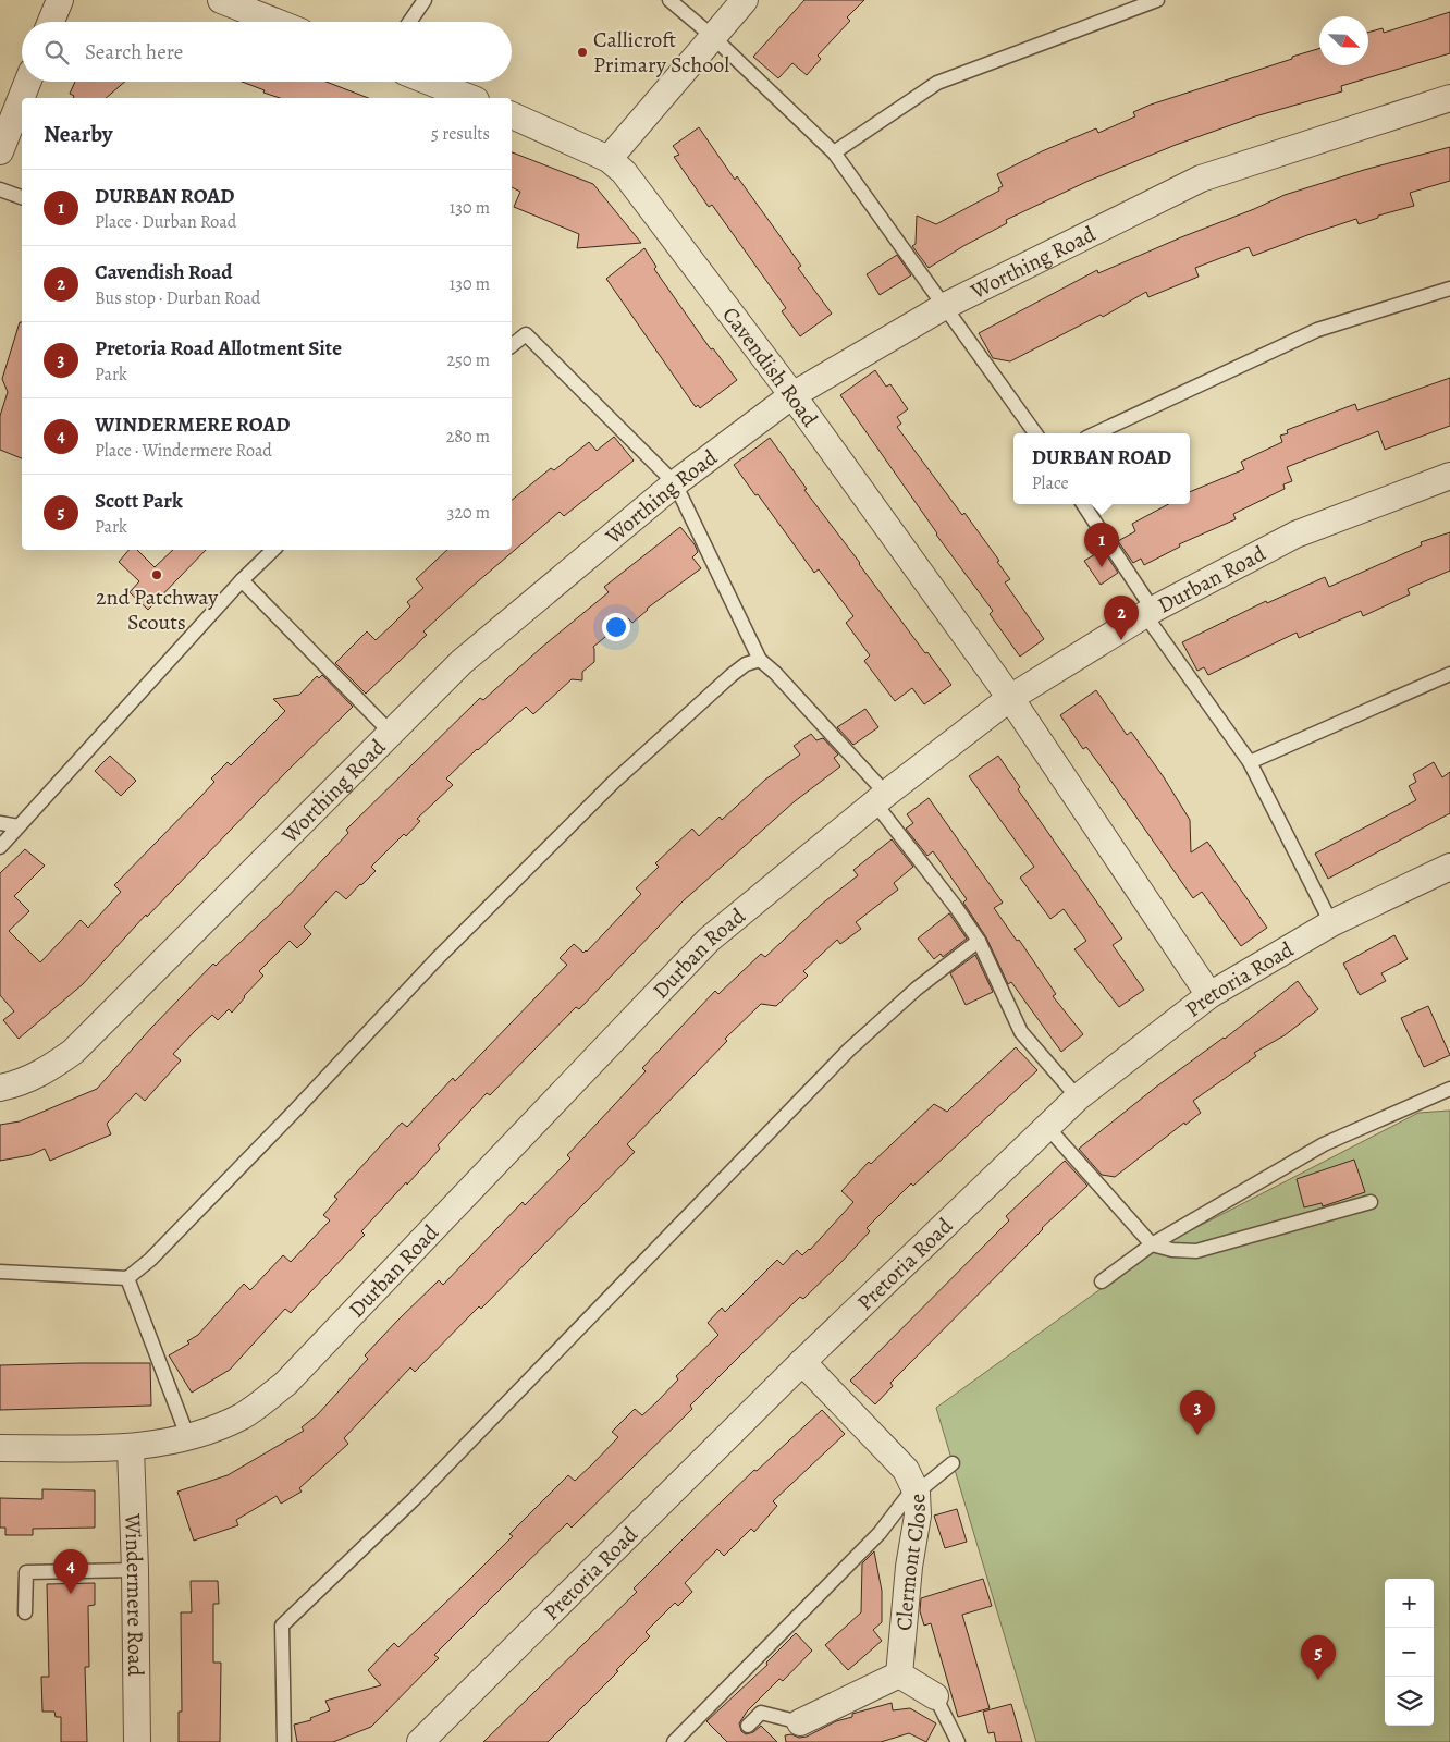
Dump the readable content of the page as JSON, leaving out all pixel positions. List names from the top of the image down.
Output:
{
  "streets": {
    "street": [
      "Worthing Road",
      "Cavendish Road",
      "Durban Road",
      "Pretoria Road",
      "Clermont Close",
      "Windermere Road"
    ]
  },
  "crossings": [
    ["Worthing Road", "Cavendish Road"],
    ["Cavendish Road", "Durban Road"],
    ["Cavendish Road", "Pretoria Road"],
    ["Durban Road", "Windermere Road"],
    ["Pretoria Road", "Clermont Close"]
  ],
  "places": ["Callicroft Primary School", "2nd Patchway Scouts"],
  "north": "bottom right",
  "page": {
    "search": "Search here",
    "heading": ["Nearby", "5 results"],
    "list": [
      {
        "mark": "1",
        "name": "DURBAN ROAD",
        "note": "Place · Durban Road",
        "value": "130 m"
      },
      {
        "mark": "2",
        "name": "Cavendish Road",
        "note": "Bus stop · Durban Road",
        "value": "130 m"
      },
      {
        "mark": "3",
        "name": "Pretoria Road Allotment Site",
        "note": "Park",
        "value": "250 m"
      },
      {
        "mark": "4",
        "name": "WINDERMERE ROAD",
        "note": "Place · Windermere Road",
        "value": "280 m"
      },
      {
        "mark": "5",
        "name": "Scott Park",
        "note": "Park",
        "value": "320 m"
      }
    ],
    "popup": ["DURBAN ROAD", "Place"],
    "pins": [
      "1",
      "2",
      "3",
      "4",
      "5"
    ],
    "map_buttons": ["+", "−"]
  }
}
